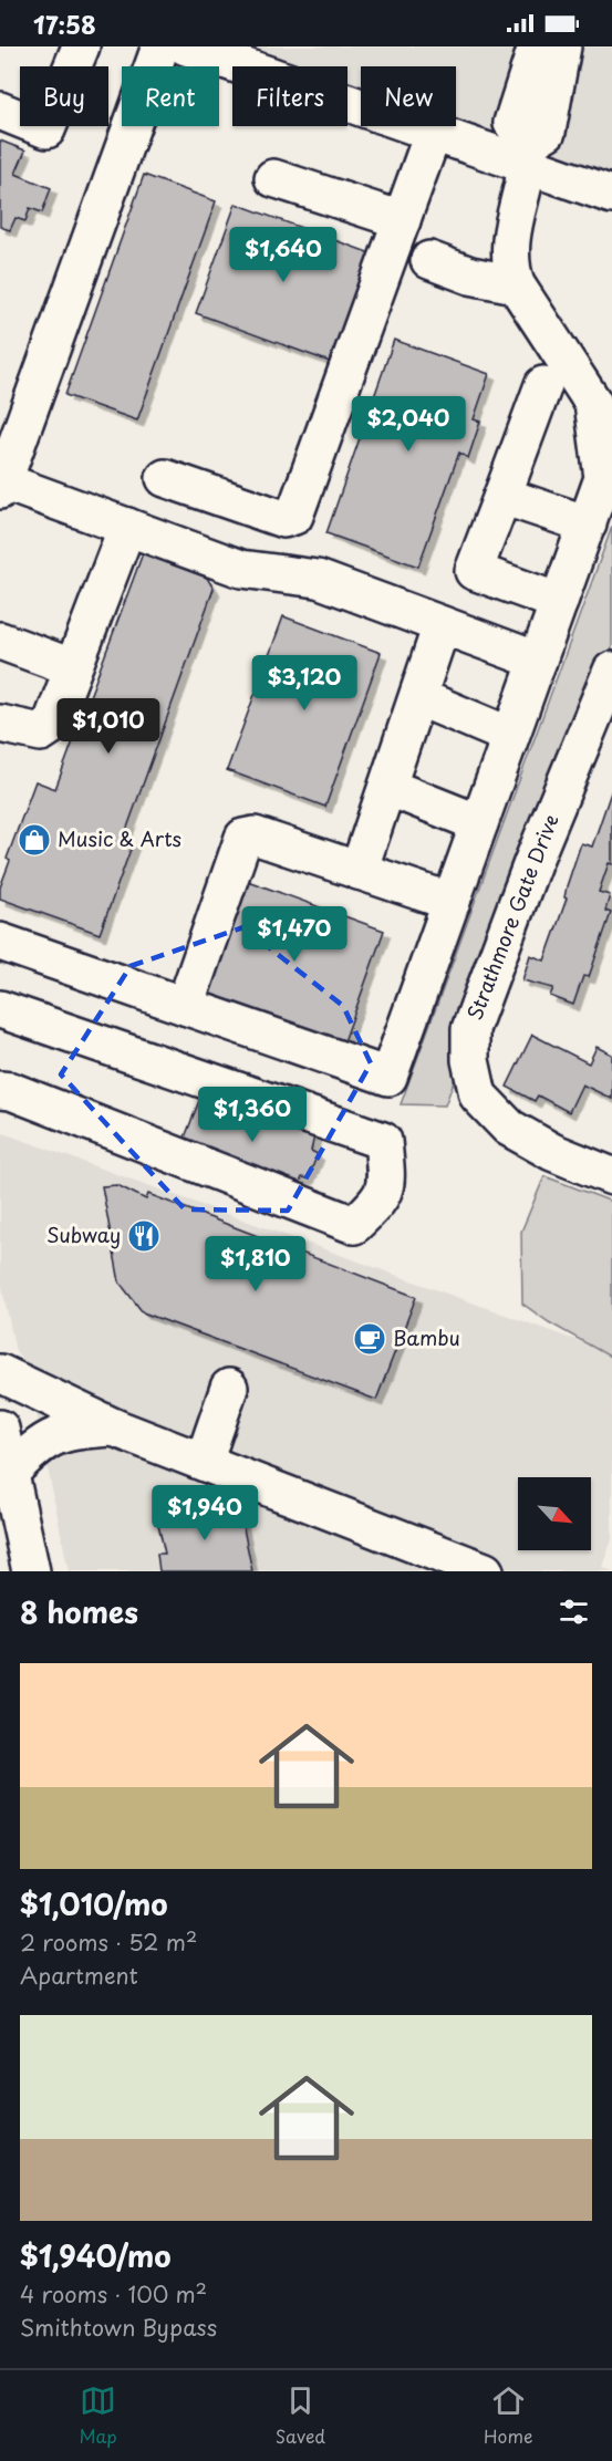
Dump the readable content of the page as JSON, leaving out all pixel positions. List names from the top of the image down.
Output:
{
  "streets": {
    "main road": ["Strathmore Gate Drive"]
  },
  "places": {
    "shop": ["Music & Arts"],
    "restaurant": ["Subway"],
    "cafe": ["Bambu"]
  },
  "north": "bottom right",
  "page": {
    "status": "17:58",
    "chip": [
      "Buy",
      "Rent",
      "Filters",
      "New"
    ],
    "price": [
      "$1,640",
      "$2,040",
      "$3,120",
      "$1,010",
      "$1,470",
      "$1,360",
      "$1,810",
      "$1,940"
    ],
    "heading": "8 homes",
    "list": [
      {
        "name": "$1,010/mo",
        "note": "2 rooms · 52 m² · Apartment"
      },
      {
        "name": "$1,940/mo",
        "note": "4 rooms · 100 m² · Smithtown Bypass"
      }
    ],
    "tabs": ["Map", "Saved", "Home"]
  }
}
